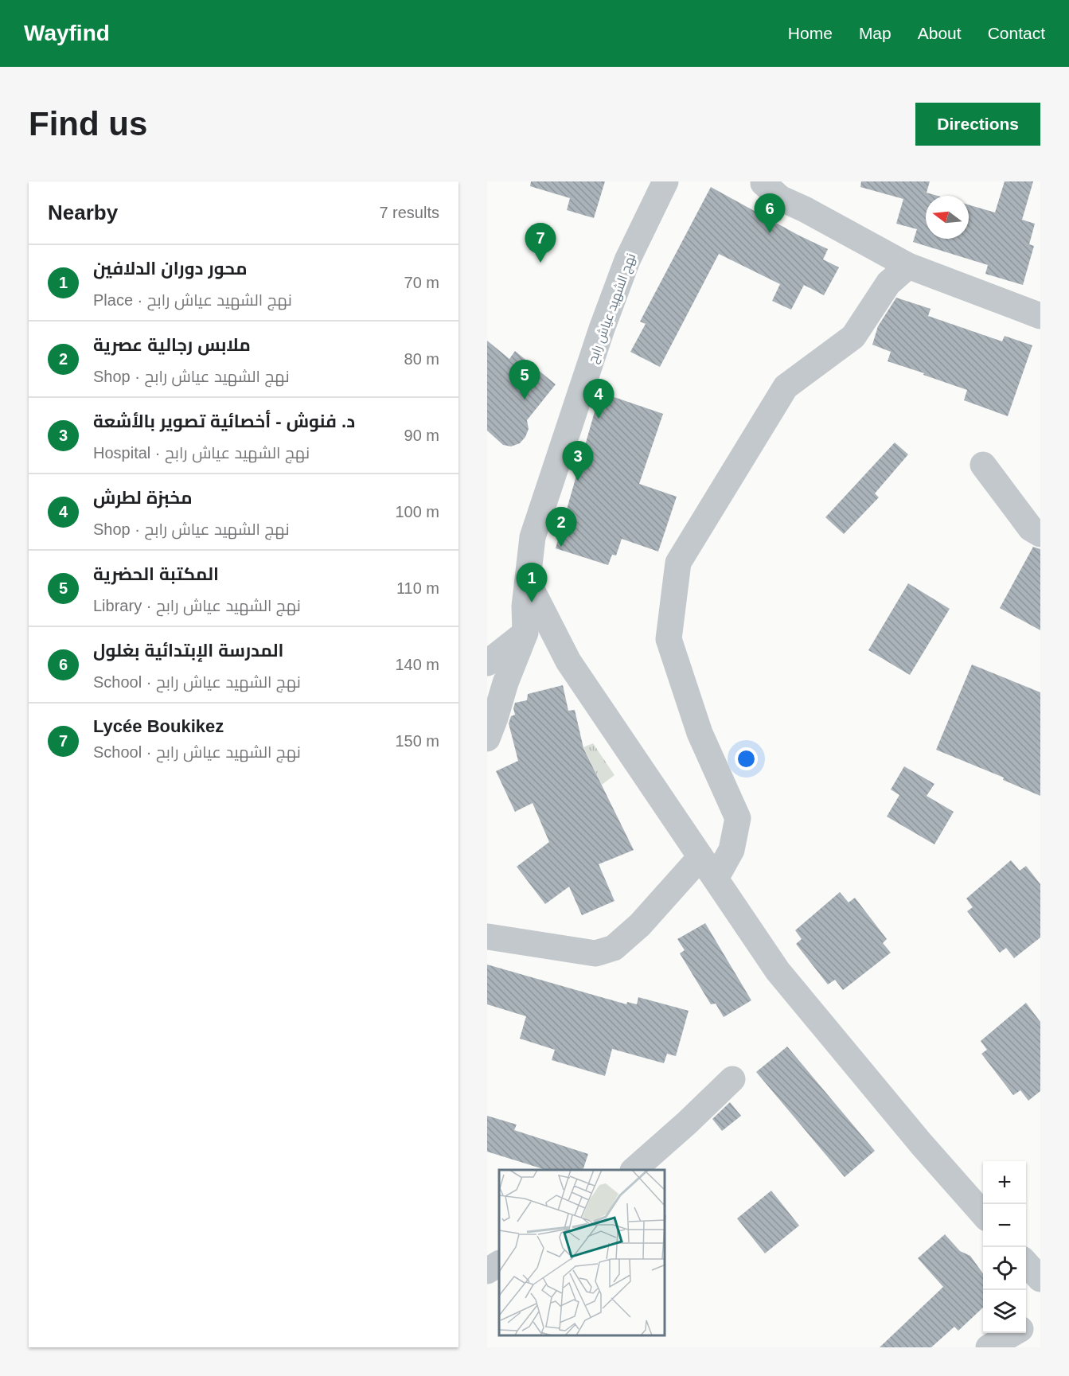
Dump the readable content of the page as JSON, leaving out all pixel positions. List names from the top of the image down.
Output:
{
  "streets": {
    "street": ["نهج الشهيد عياش رابح"]
  },
  "north": "left",
  "page": {
    "header": "Wayfind",
    "nav": [
      "Home",
      "Map",
      "About",
      "Contact"
    ],
    "buttons": "Directions",
    "title": "Find us",
    "heading": ["Nearby", "7 results"],
    "pins": [
      "6",
      "7",
      "5",
      "4",
      "3",
      "2",
      "1"
    ],
    "list": [
      {
        "mark": "1",
        "name": "محور دوران الدلافين",
        "note": "Place · نهج الشهيد عياش رابح",
        "value": "70 m"
      },
      {
        "mark": "2",
        "name": "ملابس رجالية عصرية",
        "note": "Shop · نهج الشهيد عياش رابح",
        "value": "80 m"
      },
      {
        "mark": "3",
        "name": "د. فنوش - أخصائية تصوير بالأشعة",
        "note": "Hospital · نهج الشهيد عياش رابح",
        "value": "90 m"
      },
      {
        "mark": "4",
        "name": "مخبزة لطرش",
        "note": "Shop · نهج الشهيد عياش رابح",
        "value": "100 m"
      },
      {
        "mark": "5",
        "name": "المكتبة الحضرية",
        "note": "Library · نهج الشهيد عياش رابح",
        "value": "110 m"
      },
      {
        "mark": "6",
        "name": "المدرسة الإبتدائية بغلول",
        "note": "School · نهج الشهيد عياش رابح",
        "value": "140 m"
      },
      {
        "mark": "7",
        "name": "Lycée Boukikez",
        "note": "School · نهج الشهيد عياش رابح",
        "value": "150 m"
      }
    ],
    "map_buttons": ["+", "−"]
  }
}
